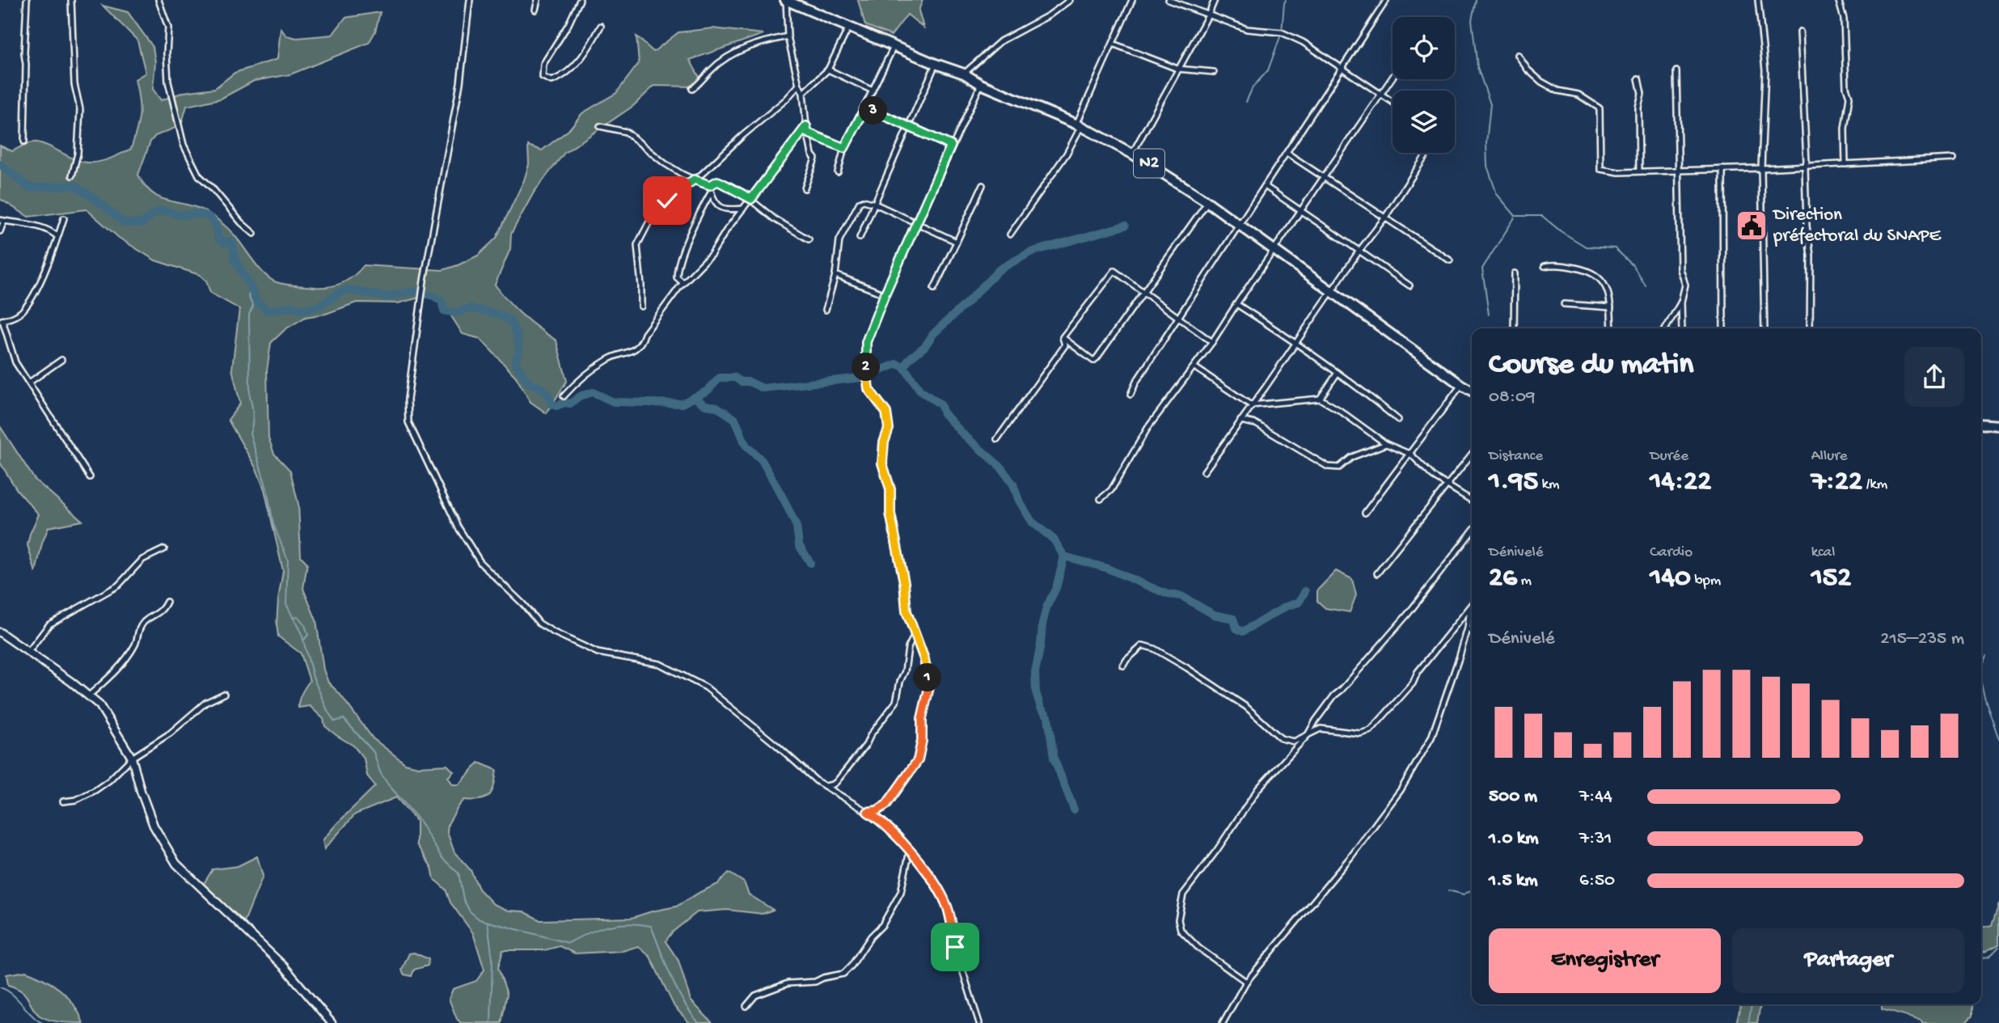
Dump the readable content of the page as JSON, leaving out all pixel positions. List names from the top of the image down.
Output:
{
  "streets": {
    "highway": ["N2"]
  },
  "places": {
    "public building": ["Direction préfectoral du SNAPE"]
  },
  "page": {
    "pins": ["3", "2", "1"],
    "heading": ["Course du matin", "08:09"],
    "stats": [
      ["Distance", "1.95 km"],
      ["Durée", "14:22"],
      ["Allure", "7:22 /km"],
      ["Dénivelé", "26 m"],
      ["Cardio", "140 bpm"],
      ["kcal", "152"]
    ],
    "chart": ["Dénivelé", "215–235 m"],
    "list": [
      {
        "name": "500 m",
        "note": "7:44"
      },
      {
        "name": "1.0 km",
        "note": "7:31"
      },
      {
        "name": "1.5 km",
        "note": "6:50"
      }
    ],
    "buttons": ["Enregistrer", "Partager"]
  }
}
